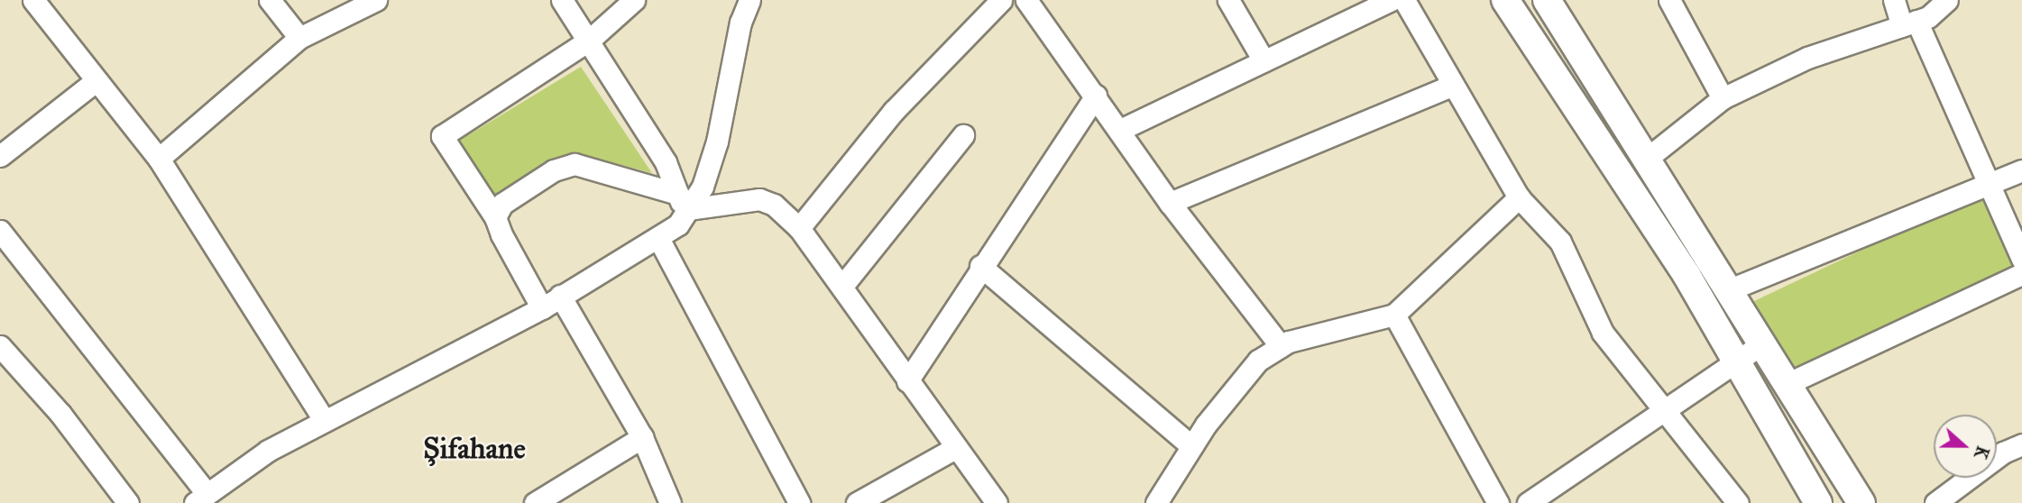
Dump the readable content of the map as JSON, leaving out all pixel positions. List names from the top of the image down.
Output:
{
  "districts": ["Şifahane"],
  "north": "right"
}
